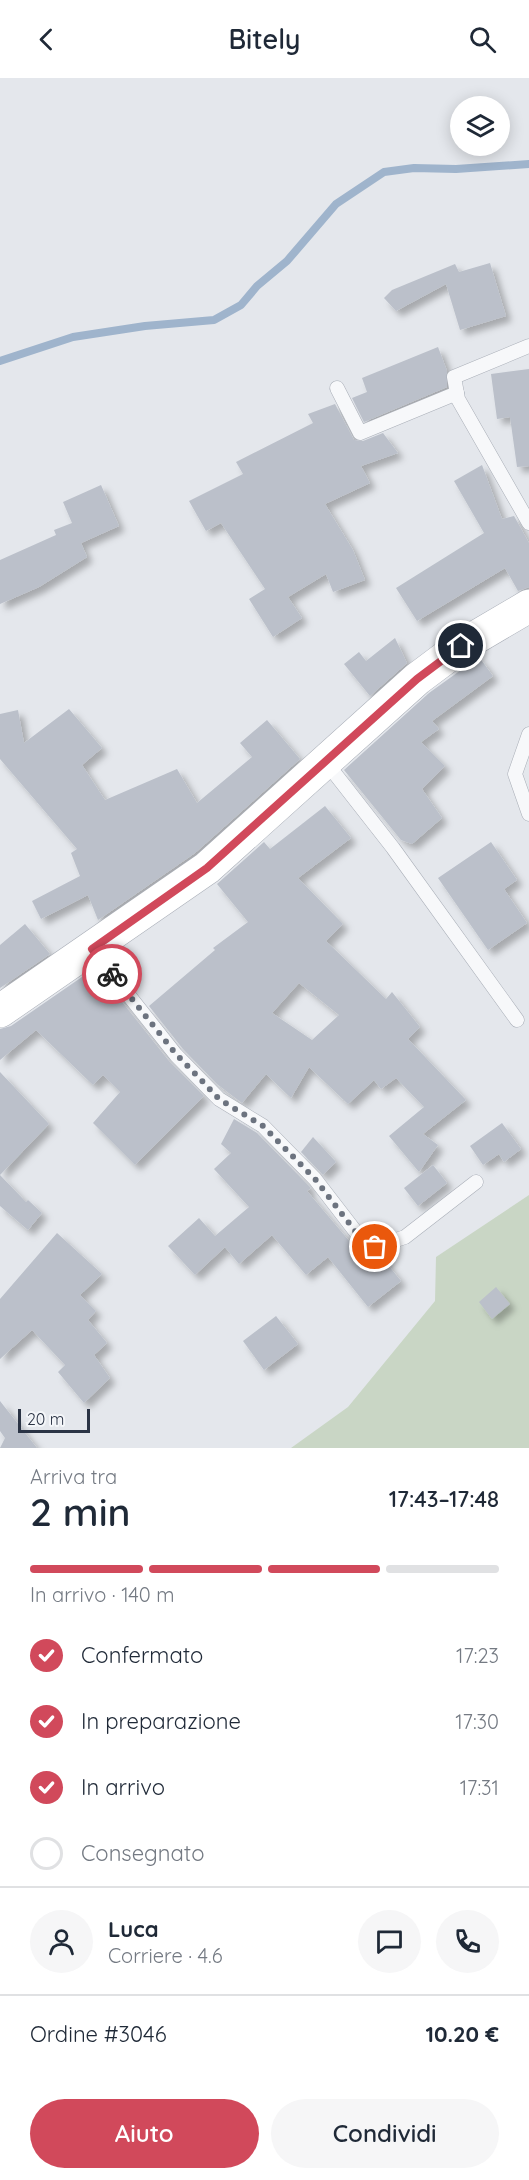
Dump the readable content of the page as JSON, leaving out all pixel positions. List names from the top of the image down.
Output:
{
  "scale_bar": "20 m",
  "page": {
    "header": "Bitely",
    "scale": "20 m",
    "heading": ["2 min", "Arriva tra", "17:43–17:48"],
    "panel": [
      "Luca",
      "Corriere · 4.6",
      "Ordine #3046",
      "10.20 €"
    ],
    "bar": "In arrivo · 140 m",
    "list": [
      ["Confermato", "17:23"],
      ["In preparazione", "17:30"],
      ["In arrivo", "17:31"],
      "Consegnato"
    ],
    "buttons": ["Aiuto", "Condividi"]
  }
}
